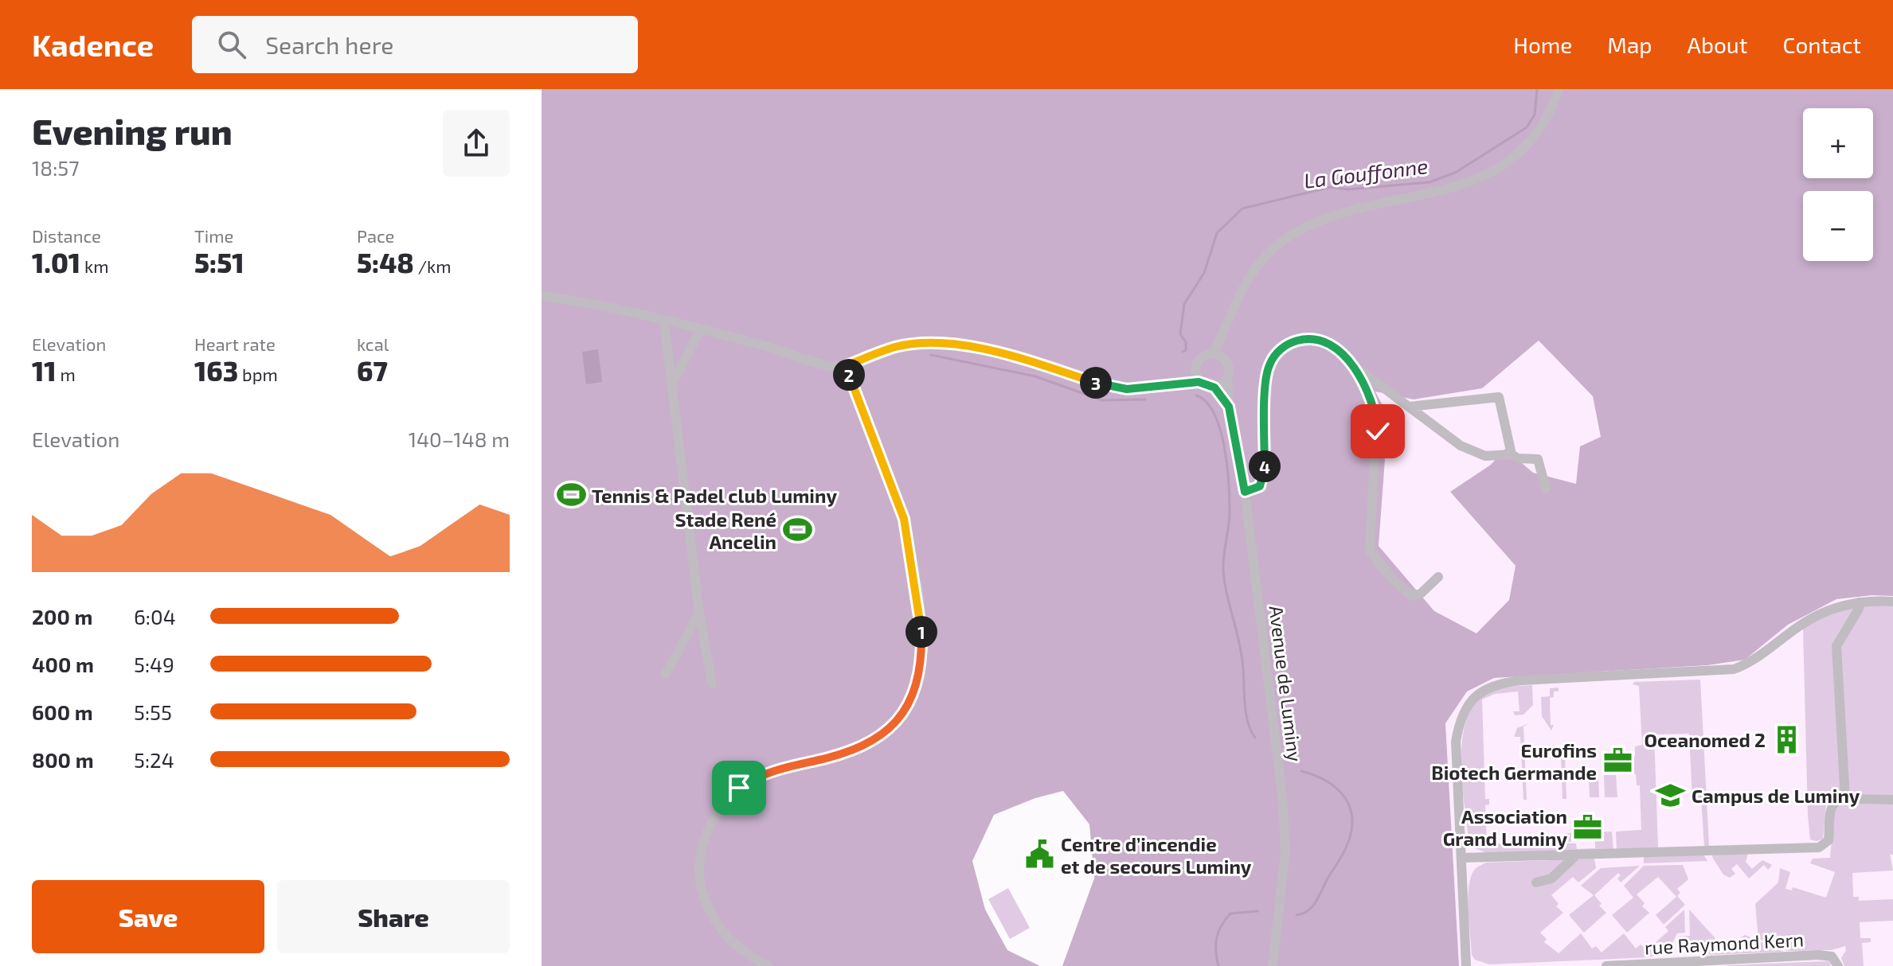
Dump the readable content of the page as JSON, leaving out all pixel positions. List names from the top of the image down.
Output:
{
  "streets": {
    "street": ["Avenue de Luminy", "rue Raymond Kern"]
  },
  "water": ["La Gouffonne"],
  "places": {
    "sports": ["Tennis & Padel club Luminy", "Stade René Ancelin"],
    "building": ["Oceanomed 2"],
    "office": ["Eurofins Biotech Germande", "Association Grand Luminy"],
    "school or university": ["Campus de Luminy"],
    "public building": ["Centre d’incendie et de secours Luminy"]
  },
  "page": {
    "header": "Kadence",
    "search": "Search here",
    "nav": [
      "Home",
      "Map",
      "About",
      "Contact"
    ],
    "heading": ["Evening run", "18:57"],
    "map_buttons": ["+", "−"],
    "stats": [
      ["Distance", "1.01 km"],
      ["Time", "5:51"],
      ["Pace", "5:48 /km"],
      ["Elevation", "11 m"],
      ["Heart rate", "163 bpm"],
      ["kcal", "67"]
    ],
    "pins": [
      "2",
      "3",
      "4",
      "1"
    ],
    "chart": ["Elevation", "140–148 m"],
    "list": [
      {
        "name": "200 m",
        "note": "6:04"
      },
      {
        "name": "400 m",
        "note": "5:49"
      },
      {
        "name": "600 m",
        "note": "5:55"
      },
      {
        "name": "800 m",
        "note": "5:24"
      }
    ],
    "buttons": ["Save", "Share"]
  }
}
